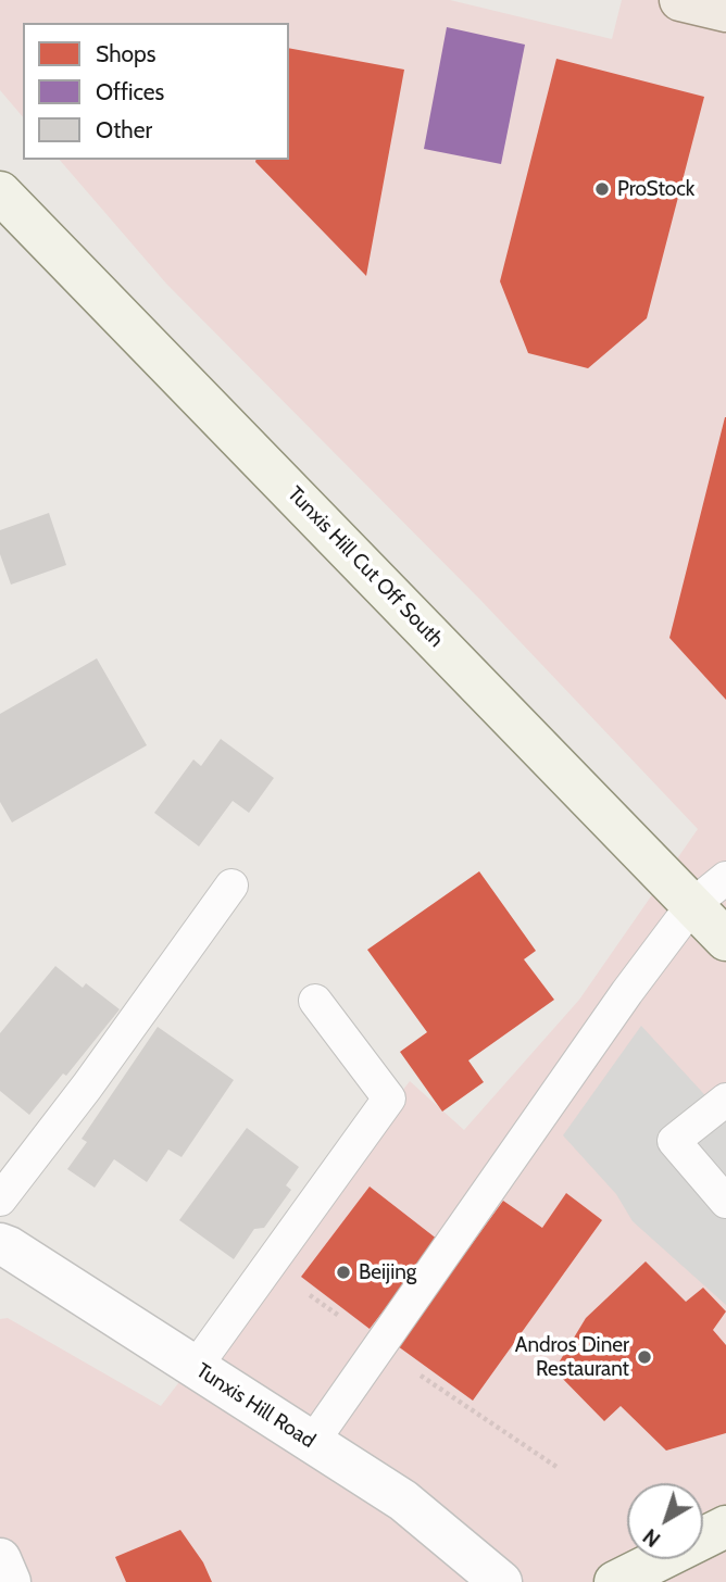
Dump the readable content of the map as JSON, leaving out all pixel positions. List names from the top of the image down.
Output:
{
  "streets": {
    "main road": ["Tunxis Hill Cut Off South"],
    "street": ["Tunxis Hill Road"]
  },
  "places": ["ProStock", "Beijing", "Andros Diner Restaurant"],
  "legend": ["Shops", "Offices", "Other"],
  "north": "bottom left"
}
